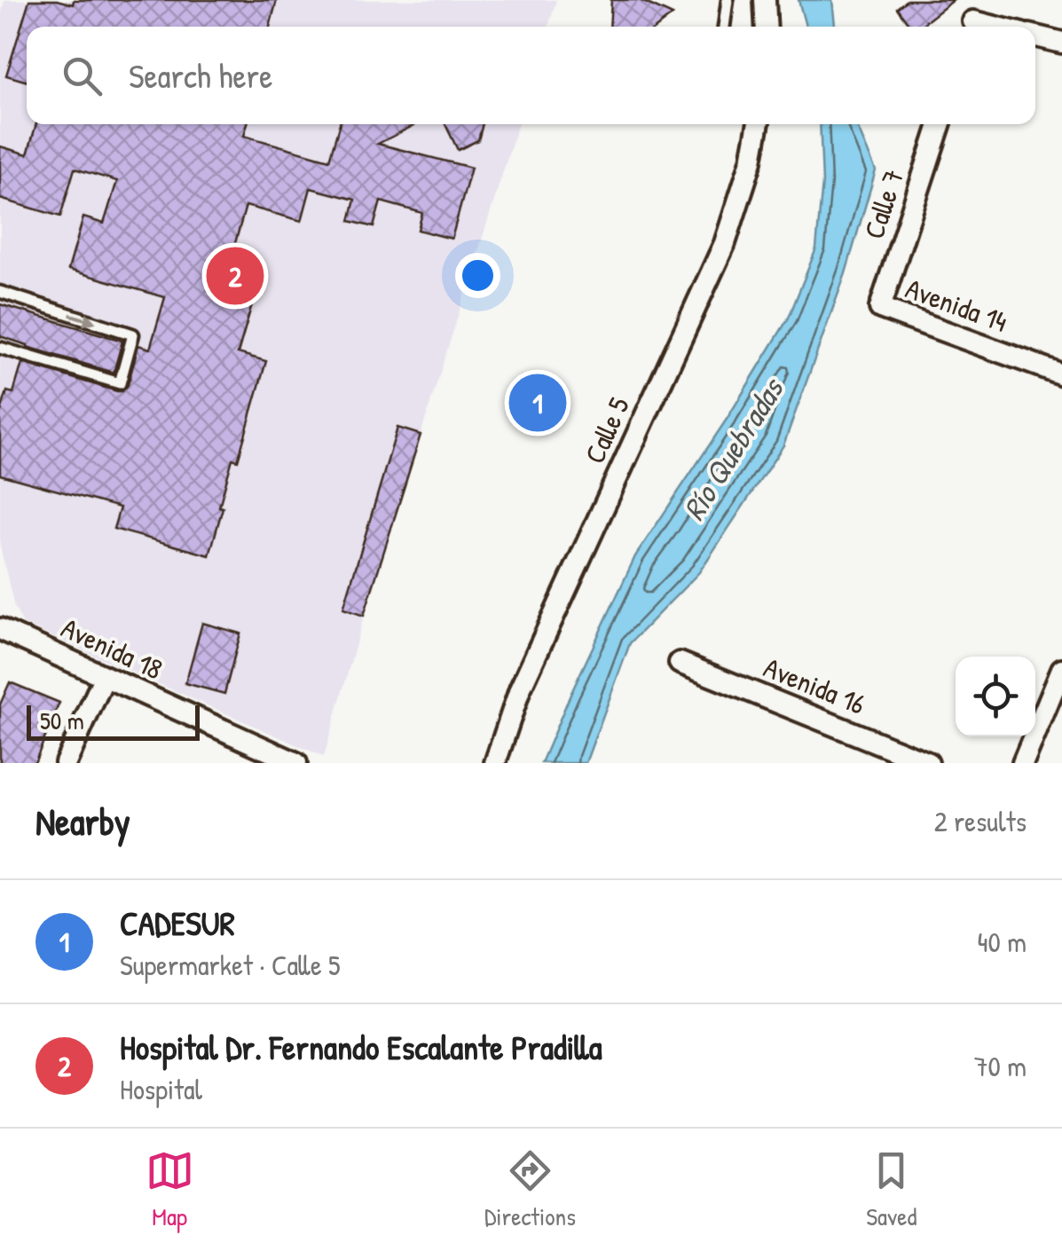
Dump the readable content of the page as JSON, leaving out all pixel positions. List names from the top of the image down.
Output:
{
  "streets": {
    "street": [
      "Calle 7",
      "Avenida 14",
      "Calle 5",
      "Avenida 18",
      "Avenida 16"
    ]
  },
  "crossings": [
    ["Calle 7", "Avenida 14"]
  ],
  "water": ["Río Quebradas"],
  "scale_bar": "50 m",
  "page": {
    "search": "Search here",
    "pins": ["2", "1"],
    "scale": "50 m",
    "heading": ["Nearby", "2 results"],
    "list": [
      {
        "mark": "1",
        "name": "CADESUR",
        "note": "Supermarket · Calle 5",
        "value": "40 m"
      },
      {
        "mark": "2",
        "name": "Hospital Dr. Fernando Escalante Pradilla",
        "note": "Hospital",
        "value": "70 m"
      }
    ],
    "nav": ["Map", "Directions", "Saved"]
  }
}
